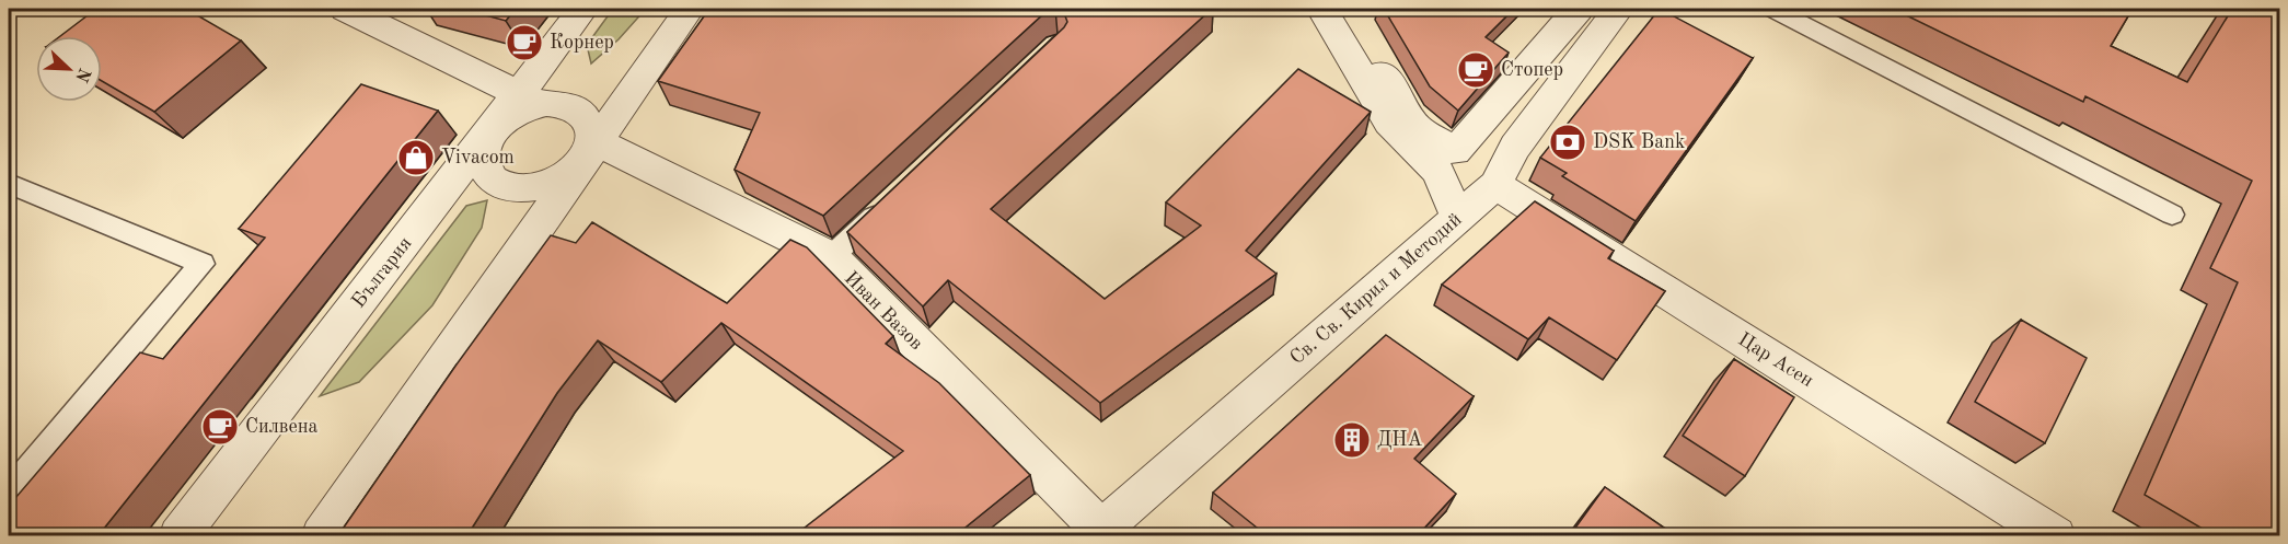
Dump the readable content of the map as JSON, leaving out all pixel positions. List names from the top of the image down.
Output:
{
  "streets": {
    "street": [
      "България",
      "Св. Св. Кирил и Методий",
      "Иван Вазов",
      "Цар Асен"
    ]
  },
  "crossings": [
    ["България", "Иван Вазов"],
    ["Св. Св. Кирил и Методий", "Иван Вазов"],
    ["Св. Св. Кирил и Методий", "Цар Асен"]
  ],
  "places": {
    "cafe": ["Корнер", "Стопер", "Силвена"],
    "bank": ["DSK Bank"],
    "shop": ["Vivacom"],
    "building": ["ДНА"]
  },
  "north": "bottom right"
}
